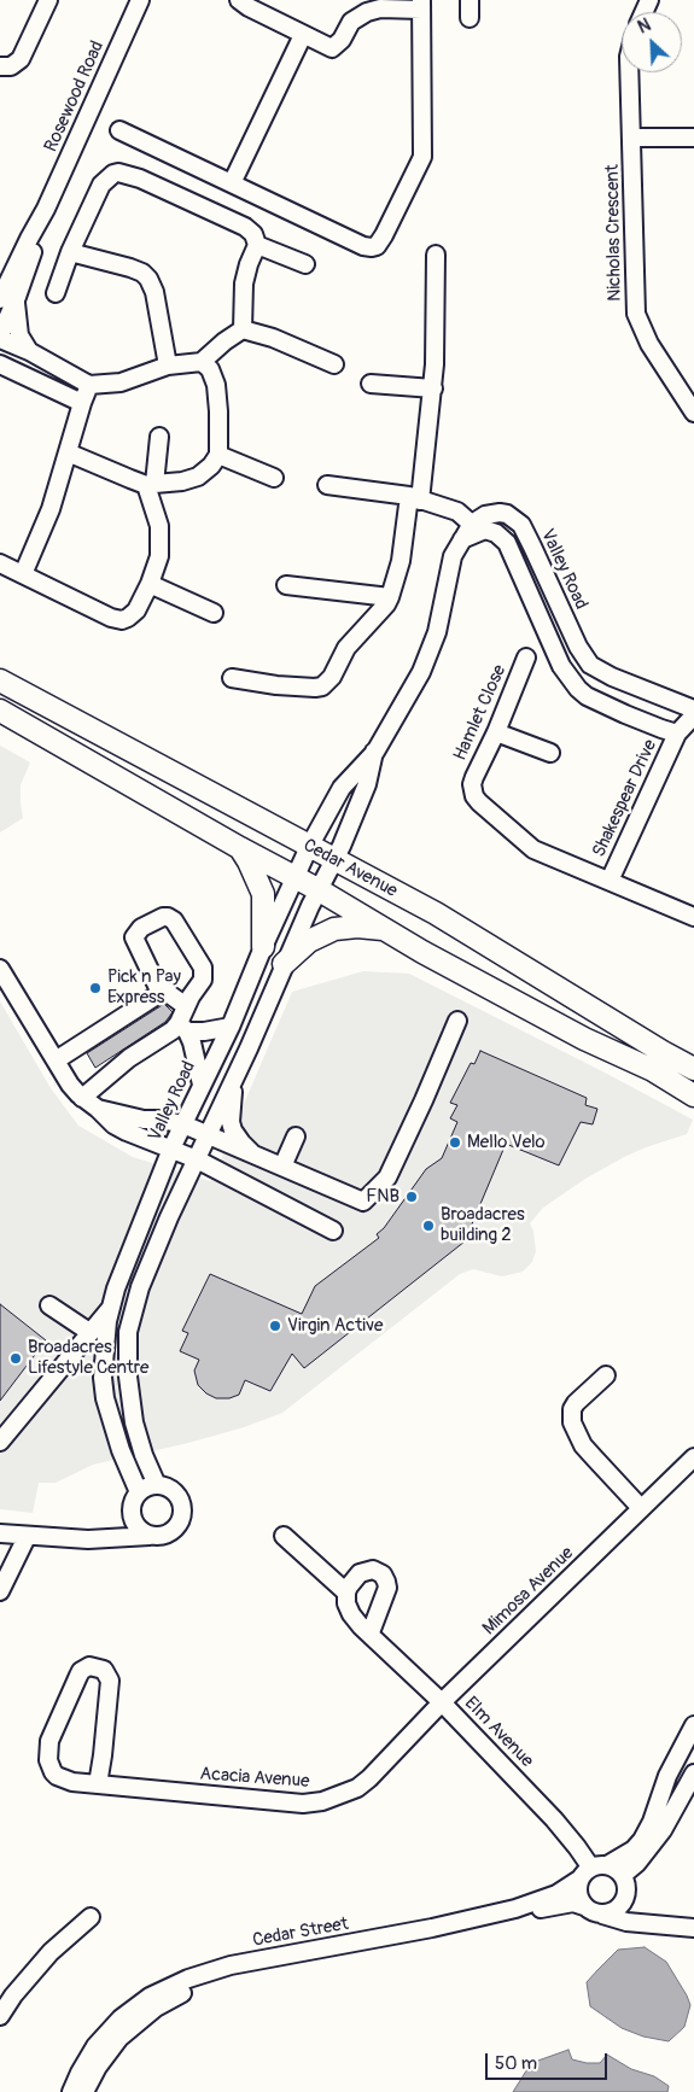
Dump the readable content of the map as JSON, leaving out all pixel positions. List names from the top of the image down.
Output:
{
  "streets": {
    "main road": ["Cedar Avenue"],
    "street": [
      "Rosewood Road",
      "Nicholas Crescent",
      "Valley Road",
      "Hamlet Close",
      "Shakespear Drive",
      "Mimosa Avenue",
      "Elm Avenue",
      "Acacia Avenue",
      "Cedar Street"
    ]
  },
  "crossings": [
    ["Valley Road", "Cedar Avenue"],
    ["Hamlet Close", "Shakespear Drive"],
    ["Mimosa Avenue", "Elm Avenue"],
    ["Mimosa Avenue", "Acacia Avenue"],
    ["Elm Avenue", "Acacia Avenue"],
    ["Elm Avenue", "Cedar Street"]
  ],
  "places": [
    "Pick n Pay Express",
    "Mello Velo",
    "FNB",
    "Broadacres building 2",
    "Virgin Active",
    "Broadacres Lifestyle Centre"
  ],
  "scale_bar": "50 m",
  "north": "top left"
}
